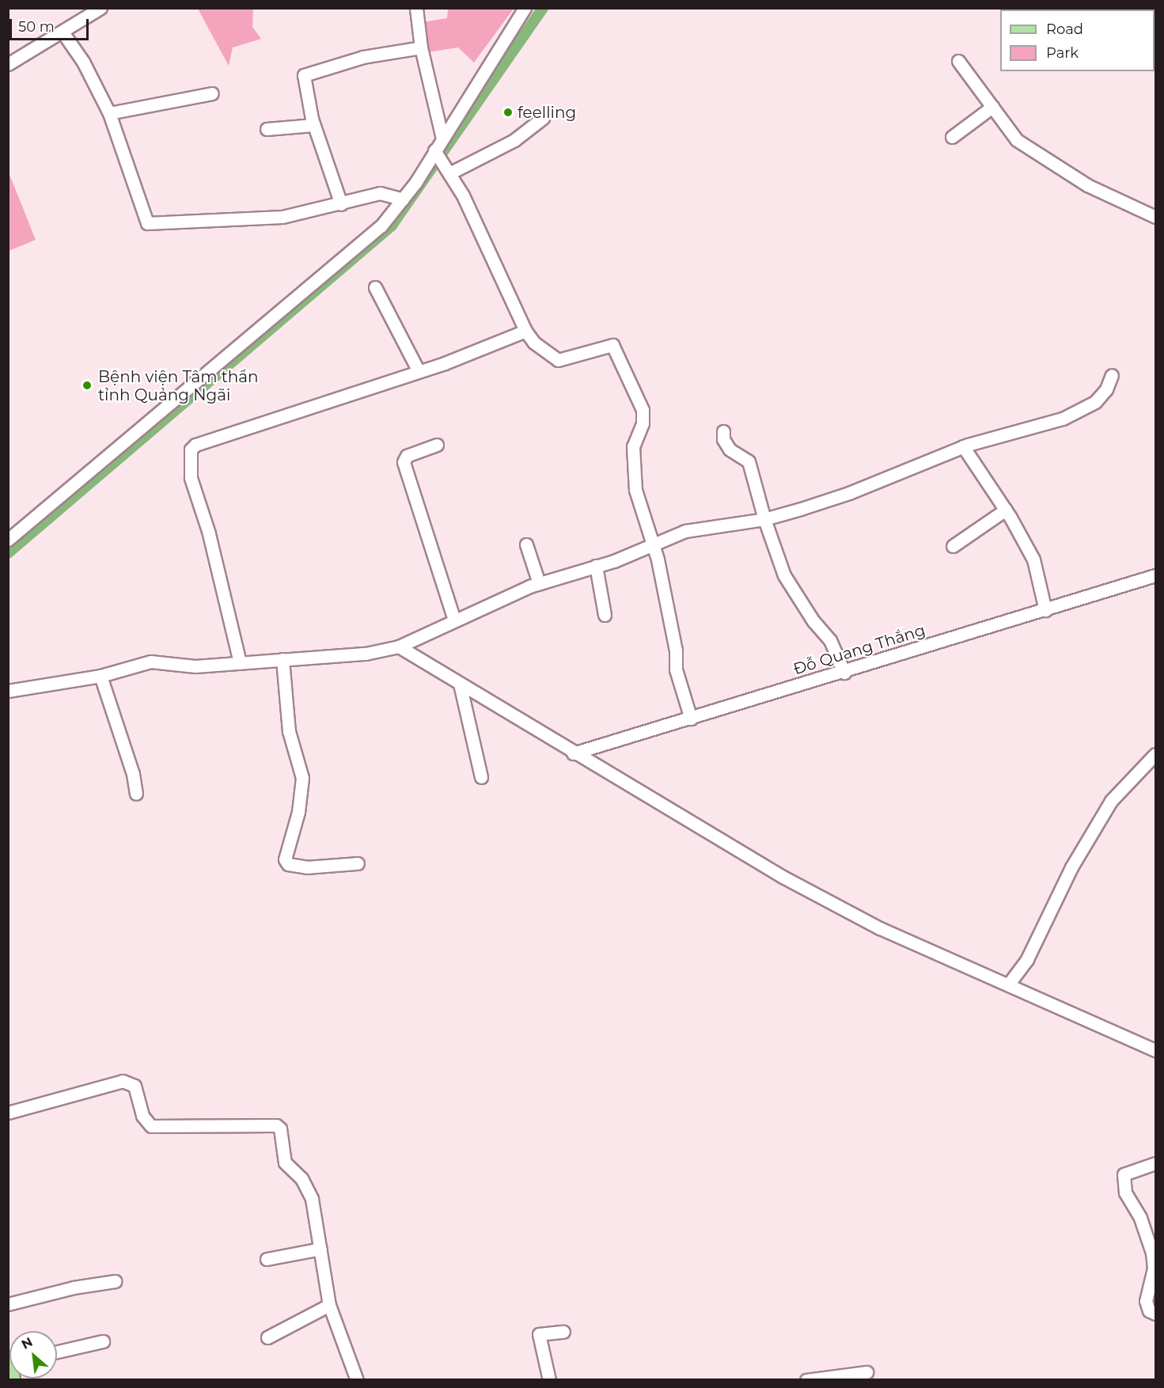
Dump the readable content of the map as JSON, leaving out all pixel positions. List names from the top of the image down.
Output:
{
  "streets": {
    "street": ["Đỗ Quang Thắng"]
  },
  "places": ["feelling", "Bệnh viện Tâm thần tỉnh Quảng Ngãi"],
  "legend": ["Road", "Park"],
  "scale_bar": "50 m",
  "north": "top left"
}
